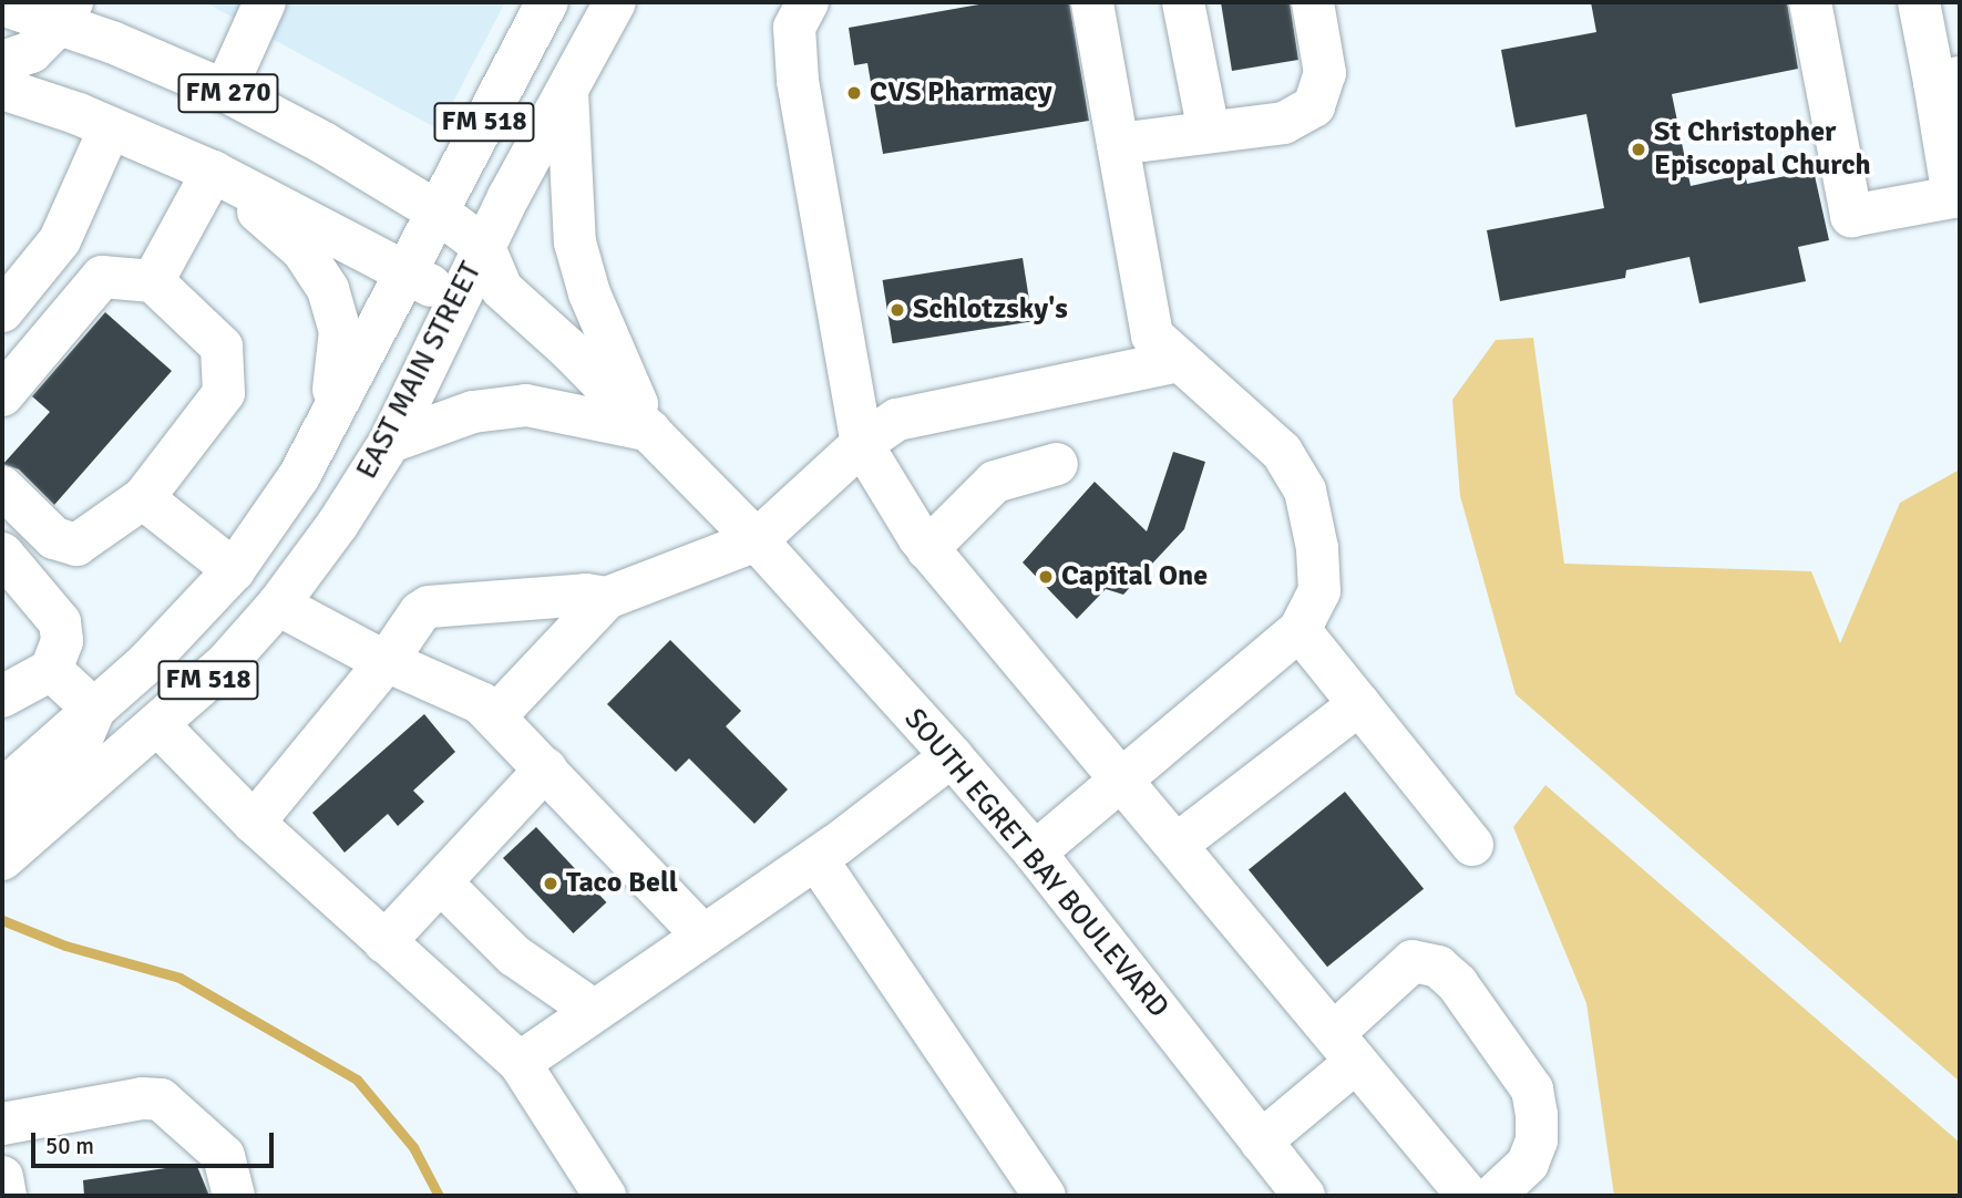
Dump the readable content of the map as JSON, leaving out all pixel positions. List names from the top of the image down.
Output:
{
  "streets": {
    "main road": [
      "FM 270",
      "FM 518",
      "EAST MAIN STREET",
      "SOUTH EGRET BAY BOULEVARD"
    ]
  },
  "crossings": [
    ["FM 270", "EAST MAIN STREET"]
  ],
  "places": [
    "CVS Pharmacy",
    "St Christopher Episcopal Church",
    "Schlotzsky's",
    "Capital One",
    "Taco Bell"
  ],
  "scale_bar": "50 m"
}
